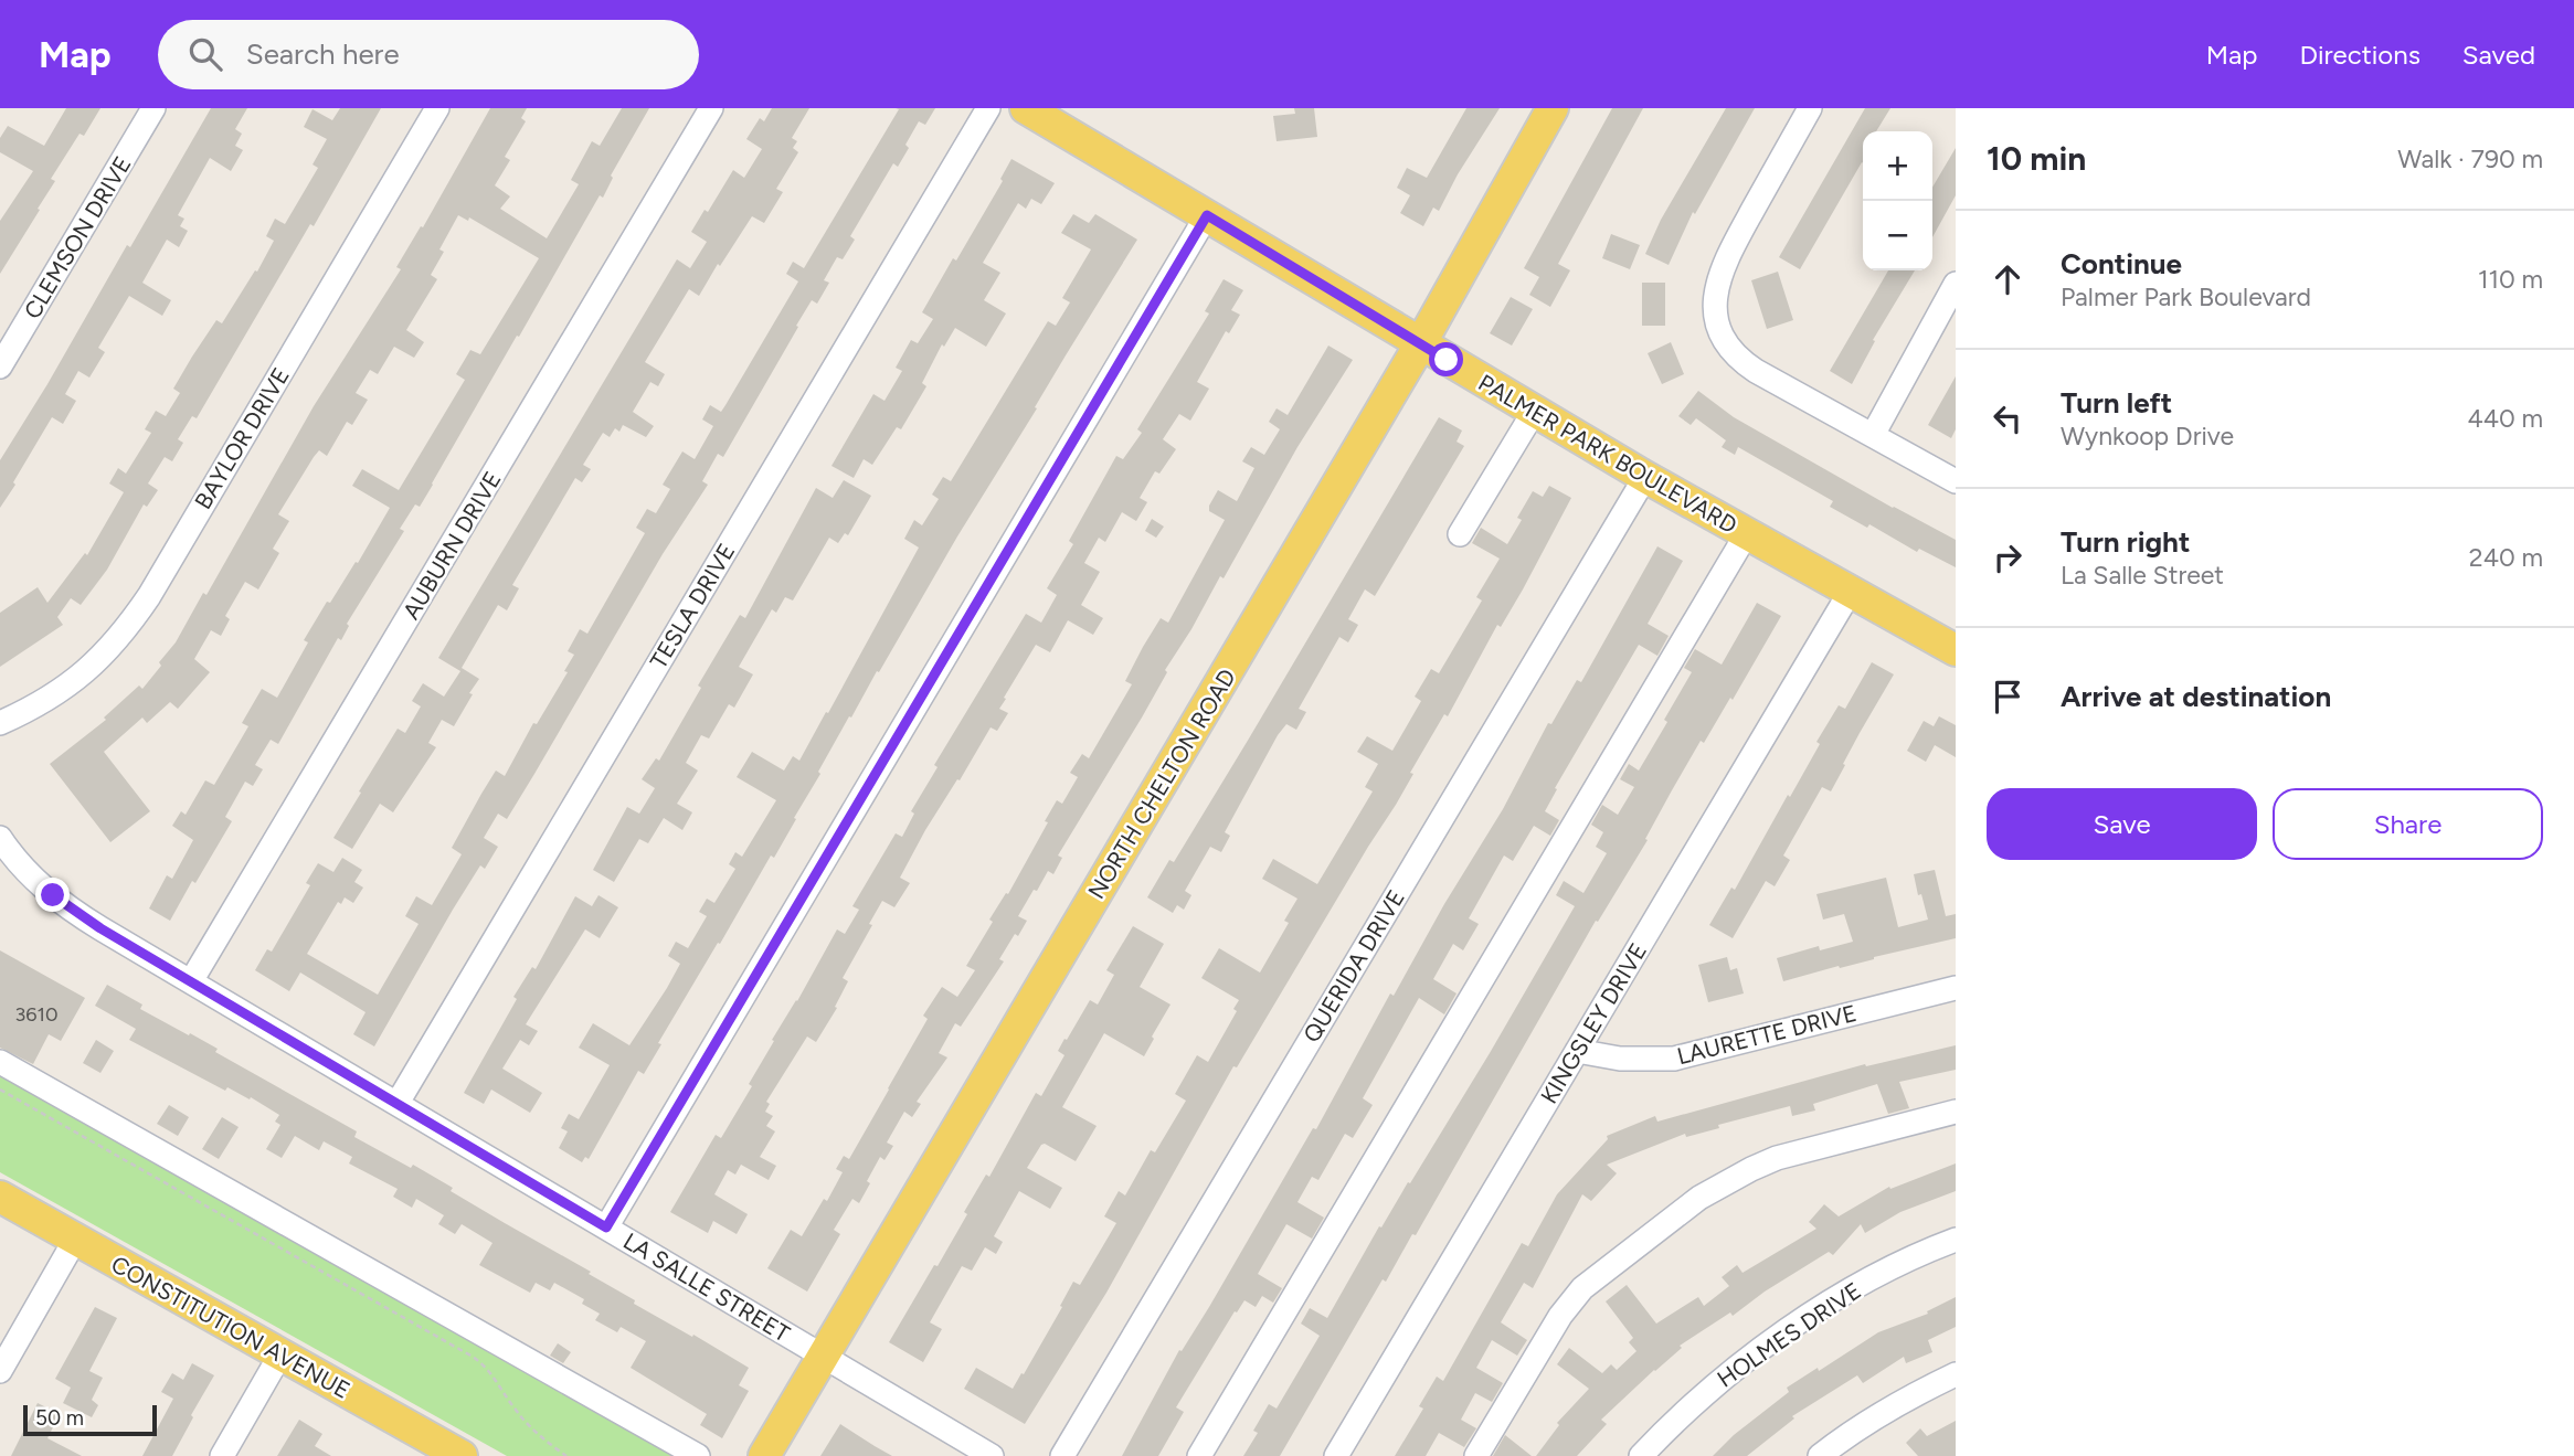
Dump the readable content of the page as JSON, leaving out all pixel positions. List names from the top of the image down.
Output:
{
  "streets": {
    "main road": ["PALMER PARK BOULEVARD", "NORTH CHELTON ROAD", "CONSTITUTION AVENUE"],
    "street": [
      "CLEMSON DRIVE",
      "BAYLOR DRIVE",
      "AUBURN DRIVE",
      "TESLA DRIVE",
      "QUERIDA DRIVE",
      "KINGSLEY DRIVE",
      "LAURETTE DRIVE",
      "LA SALLE STREET",
      "HOLMES DRIVE"
    ]
  },
  "crossings": [
    ["PALMER PARK BOULEVARD", "NORTH CHELTON ROAD"],
    ["PALMER PARK BOULEVARD", "QUERIDA DRIVE"],
    ["PALMER PARK BOULEVARD", "KINGSLEY DRIVE"],
    ["AUBURN DRIVE", "LA SALLE STREET"],
    ["TESLA DRIVE", "LA SALLE STREET"],
    ["NORTH CHELTON ROAD", "LA SALLE STREET"],
    ["KINGSLEY DRIVE", "LAURETTE DRIVE"]
  ],
  "house_numbers": ["3610"],
  "scale_bar": "50 m",
  "page": {
    "header": "Map",
    "search": "Search here",
    "nav": ["Map", "Directions", "Saved"],
    "heading": ["10 min", "Walk · 790 m"],
    "map_buttons": ["+", "−"],
    "list": [
      ["Continue", "Palmer Park Boulevard", "110 m"],
      ["Turn left", "Wynkoop Drive", "440 m"],
      ["Turn right", "La Salle Street", "240 m"],
      "Arrive at destination"
    ],
    "buttons": ["Save", "Share"],
    "scale": "50 m"
  }
}
